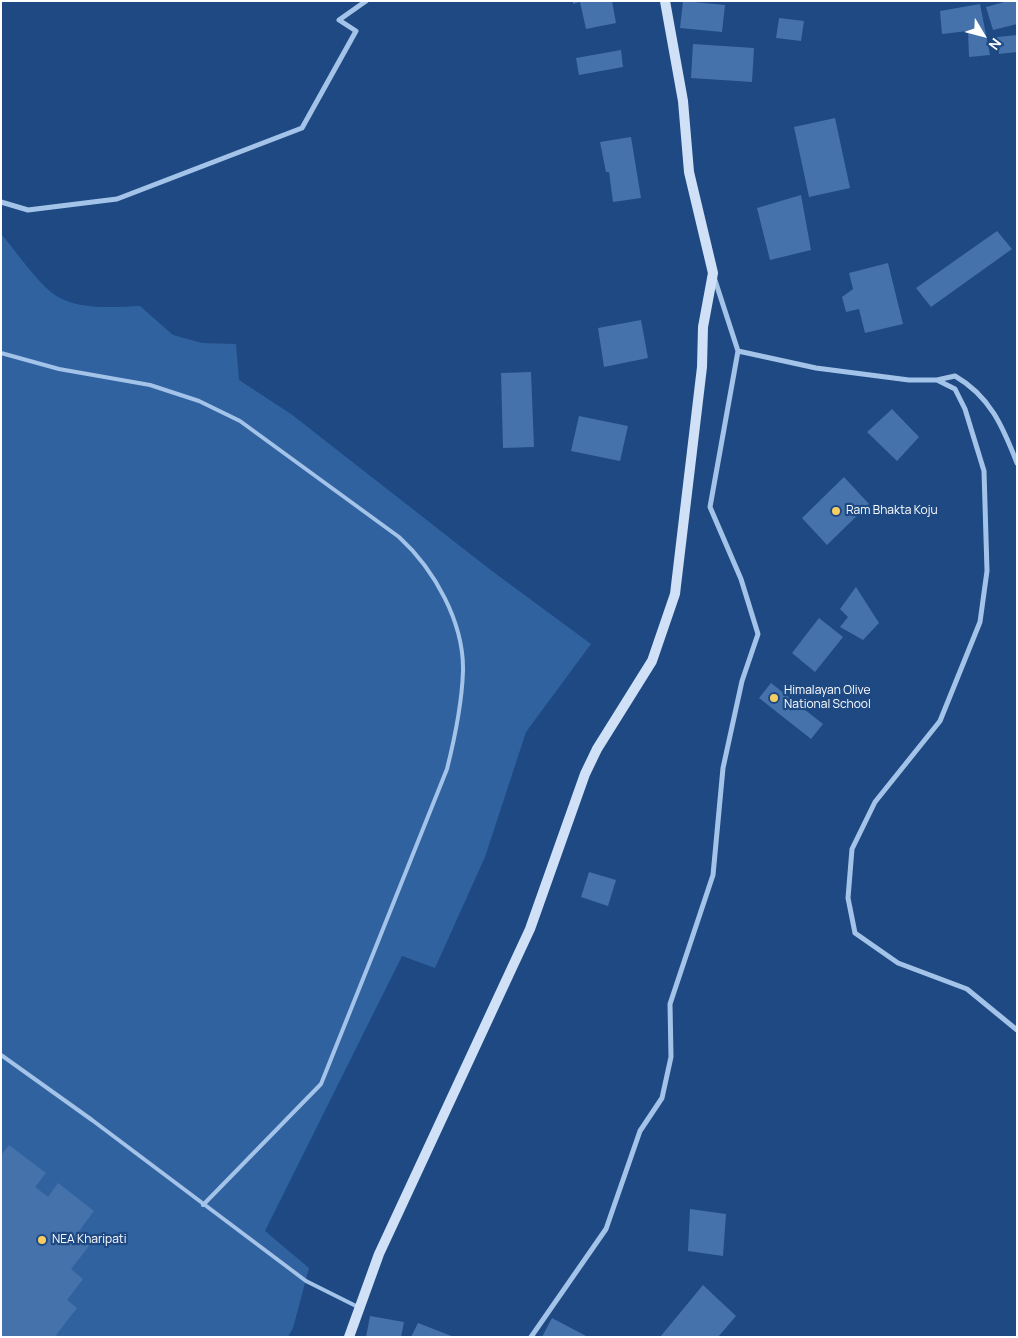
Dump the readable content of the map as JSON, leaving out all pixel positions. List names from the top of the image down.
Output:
{
  "places": ["Ram Bhakta Koju", "Himalayan Olive National School", "NEA Kharipati"],
  "north": "bottom right"
}
